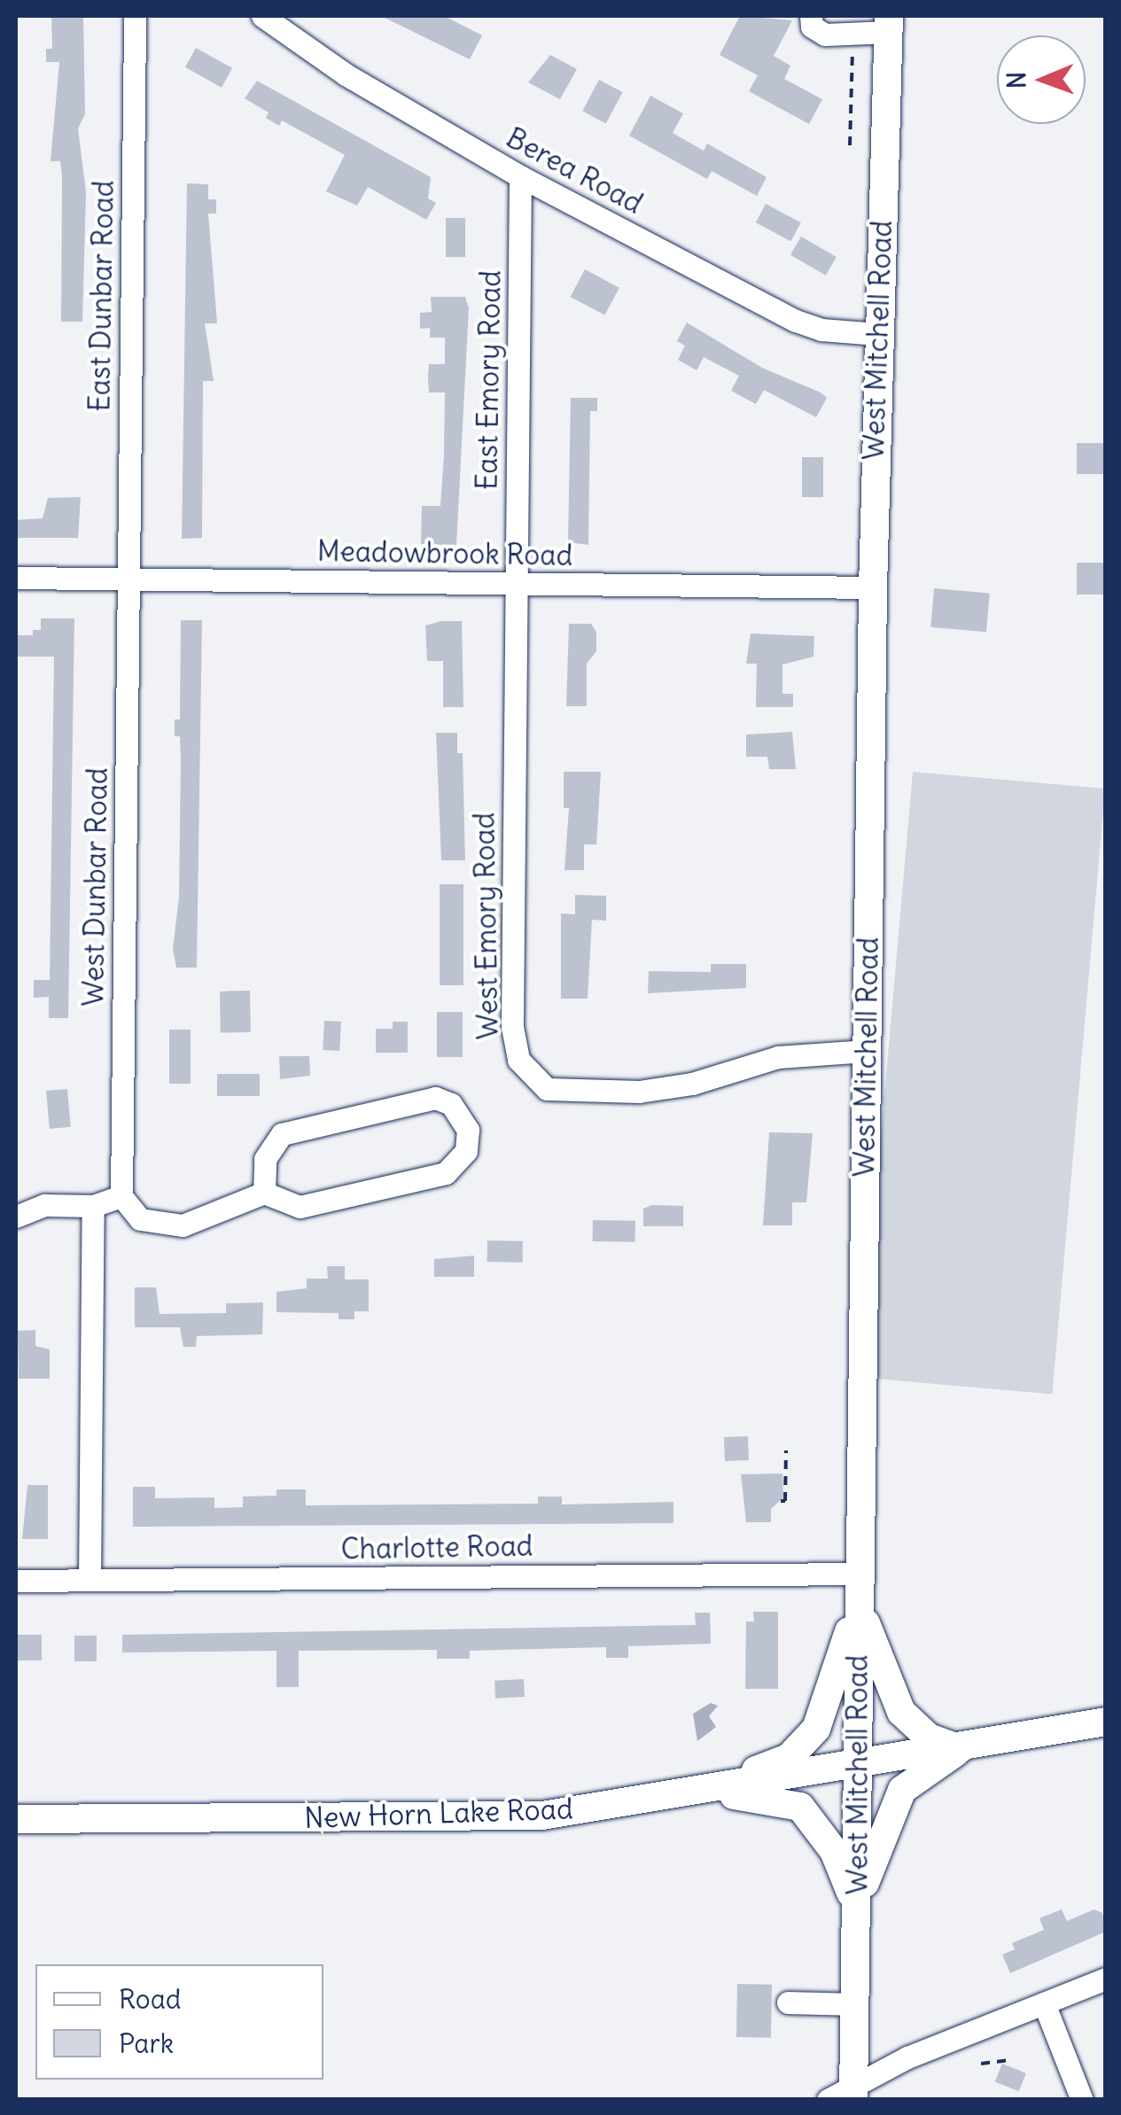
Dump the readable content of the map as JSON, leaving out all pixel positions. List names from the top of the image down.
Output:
{
  "streets": {
    "main road": ["West Mitchell Road", "New Horn Lake Road"],
    "street": [
      "Berea Road",
      "East Dunbar Road",
      "East Emory Road",
      "Meadowbrook Road",
      "West Dunbar Road",
      "West Emory Road",
      "Charlotte Road"
    ]
  },
  "crossings": [
    ["Berea Road", "West Mitchell Road"],
    ["Berea Road", "East Emory Road"],
    ["East Dunbar Road", "Meadowbrook Road"],
    ["East Dunbar Road", "West Dunbar Road"],
    ["West Mitchell Road", "Meadowbrook Road"],
    ["West Mitchell Road", "West Emory Road"],
    ["West Mitchell Road", "Charlotte Road"],
    ["West Mitchell Road", "New Horn Lake Road"],
    ["East Emory Road", "Meadowbrook Road"],
    ["East Emory Road", "West Emory Road"],
    ["Meadowbrook Road", "West Dunbar Road"],
    ["Meadowbrook Road", "West Emory Road"]
  ],
  "legend": ["Road", "Park"],
  "north": "left"
}
